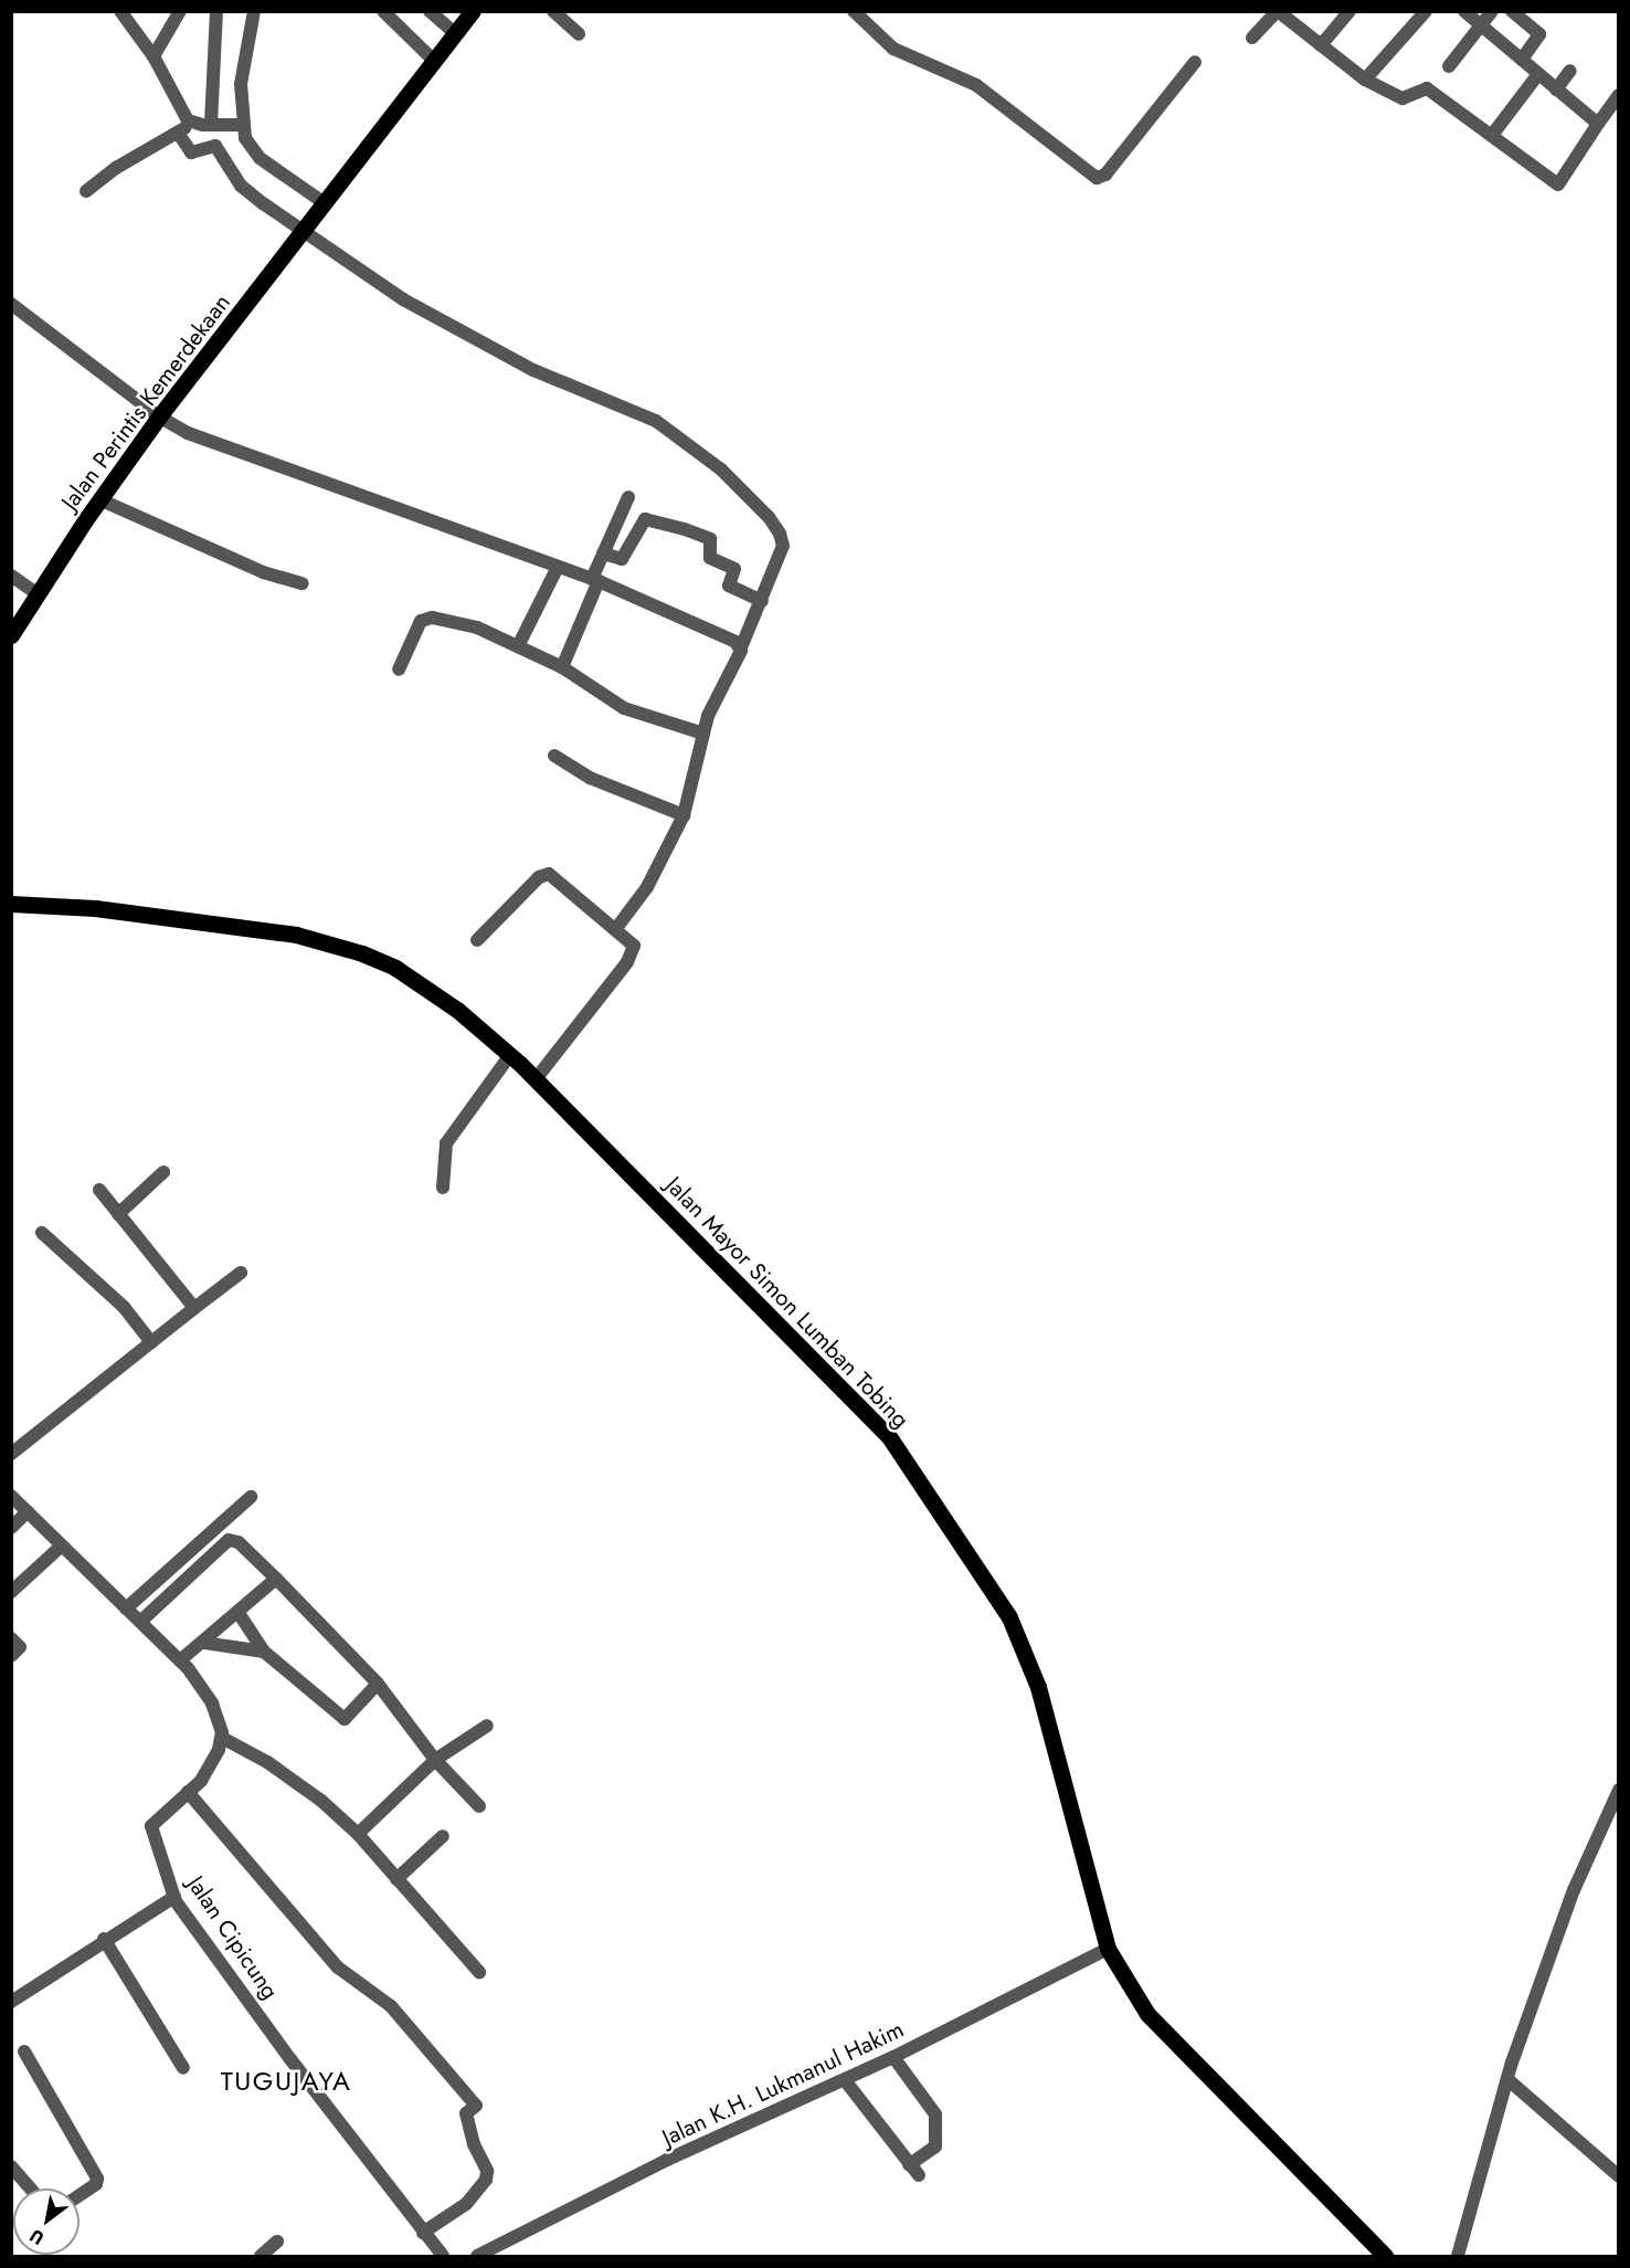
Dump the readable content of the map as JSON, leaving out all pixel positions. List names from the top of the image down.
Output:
{
  "streets": {
    "main road": ["Jalan Perintis Kemerdekaan", "Jalan Mayor Simon Lumban Tobing"],
    "street": ["Jalan Cipicung", "Jalan K.H. Lukmanul Hakim"]
  },
  "crossings": [
    ["Jalan Mayor Simon Lumban Tobing", "Jalan K.H. Lukmanul Hakim"]
  ],
  "districts": ["TUGUJAYA"],
  "north": "bottom left"
}
